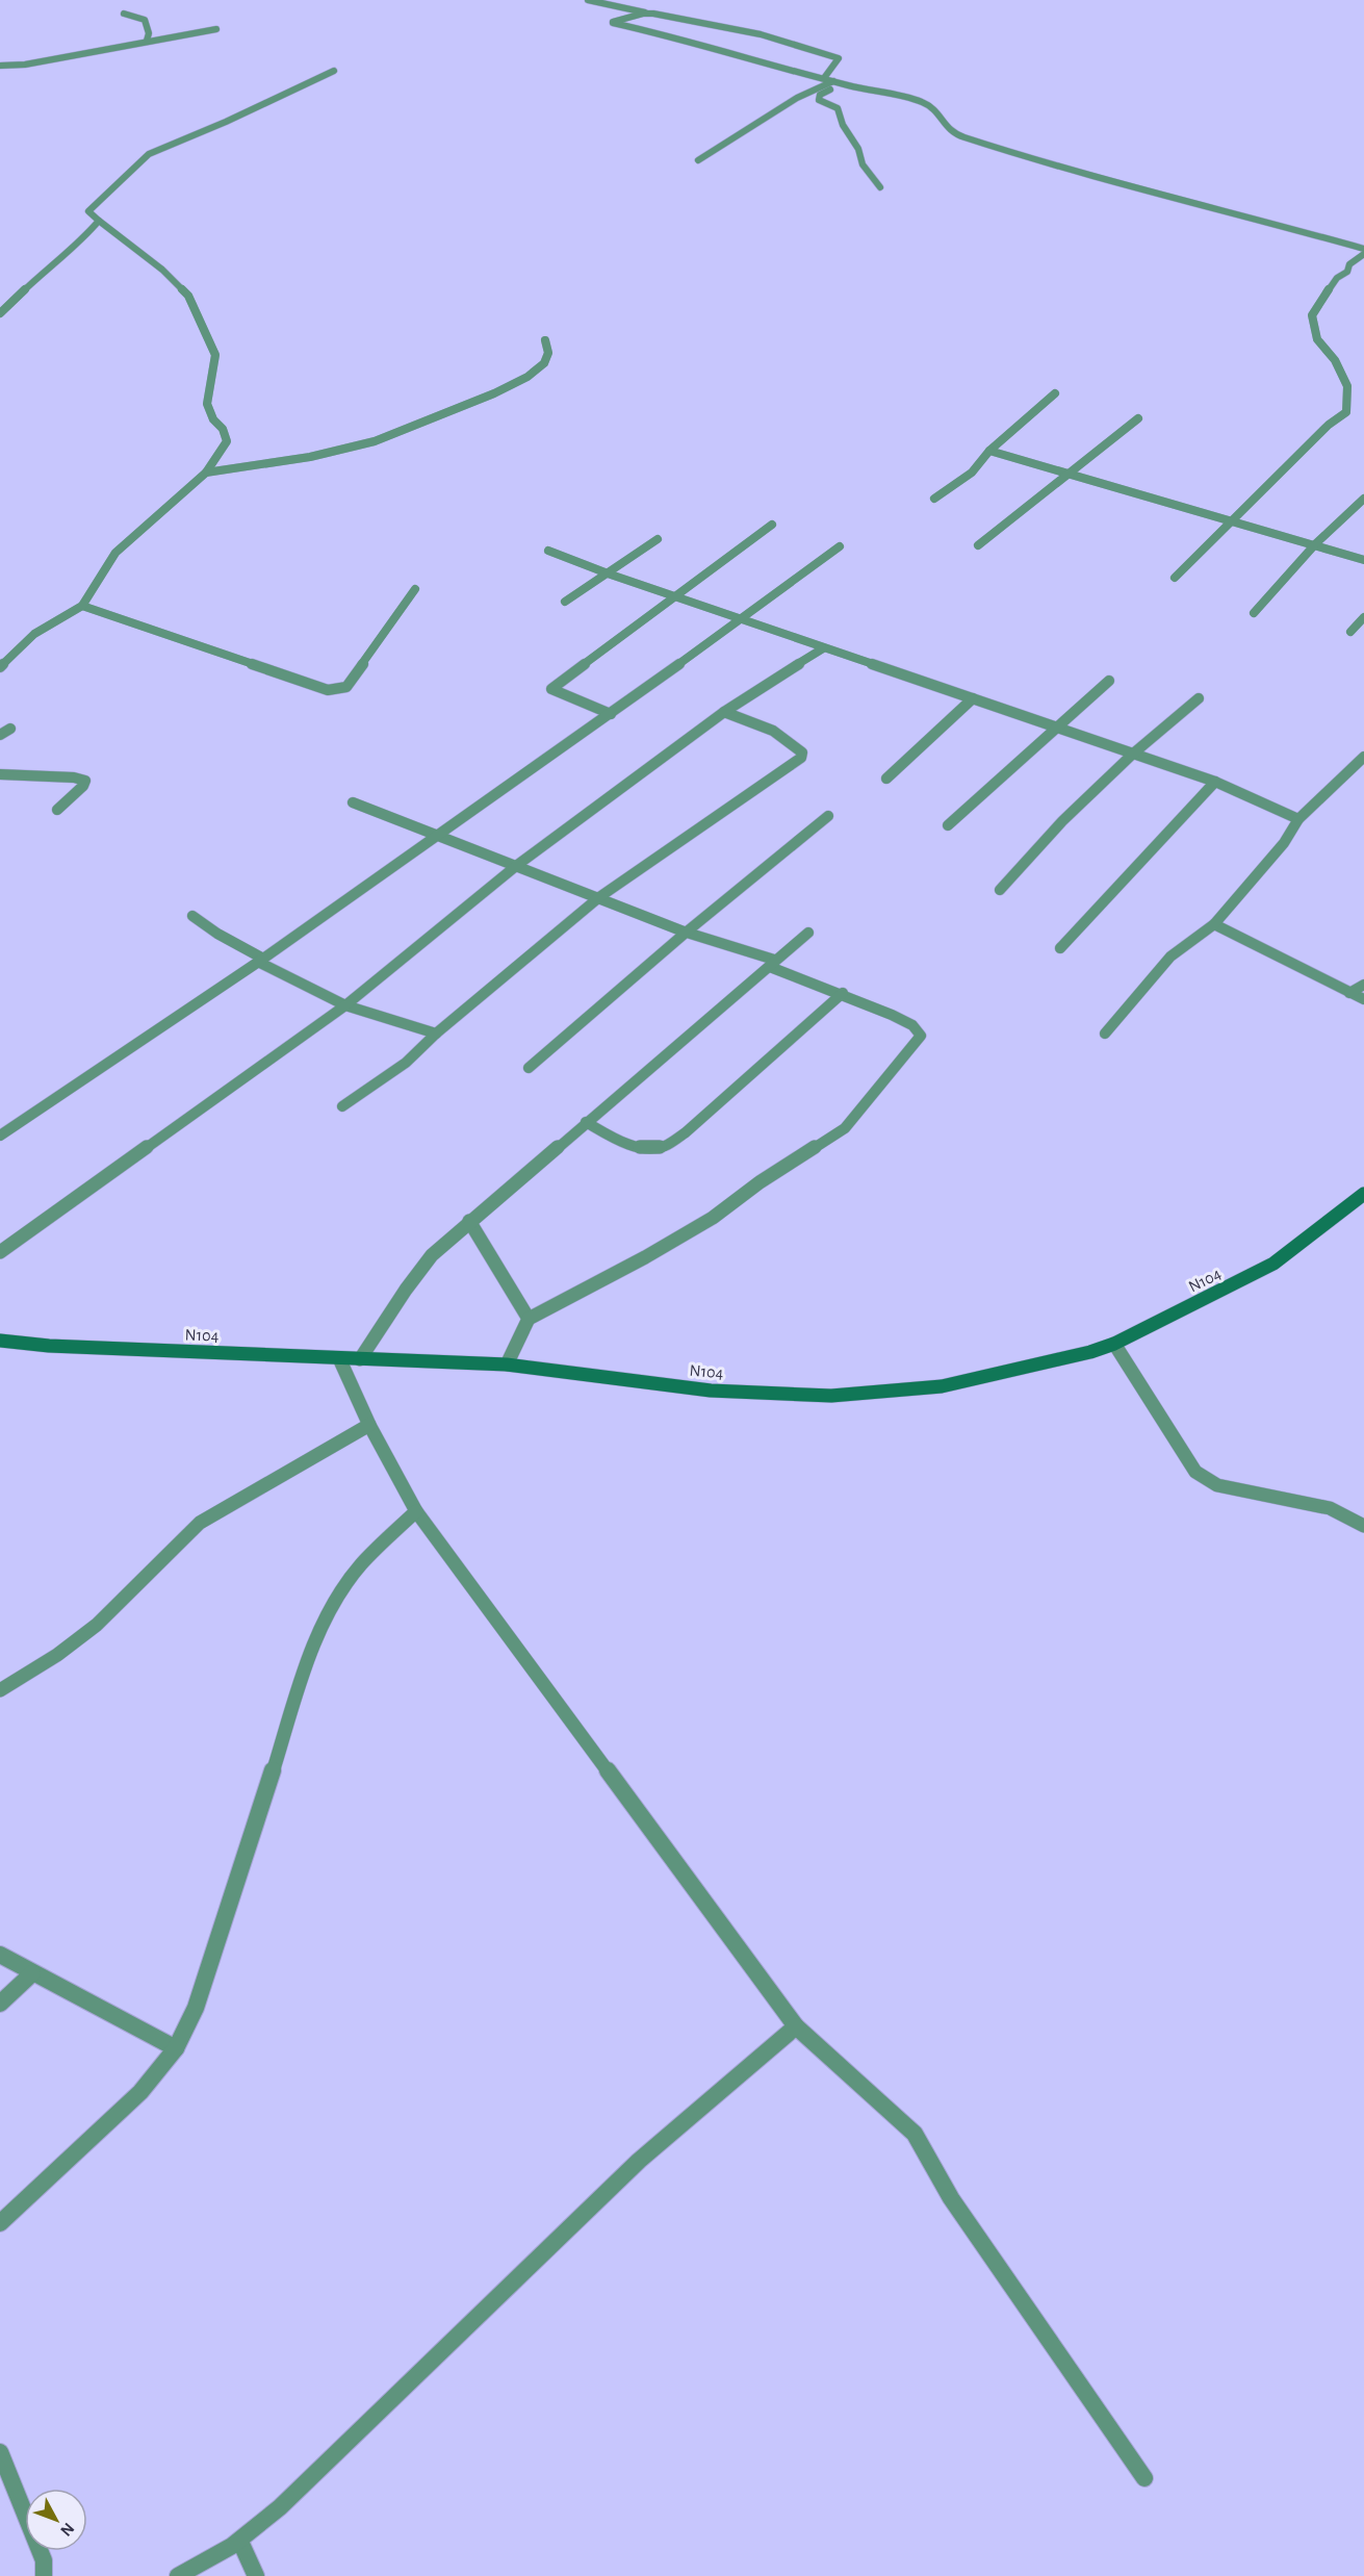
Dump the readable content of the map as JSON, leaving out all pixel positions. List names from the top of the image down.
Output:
{
  "streets": {
    "street": ["N104"]
  },
  "north": "bottom right"
}
